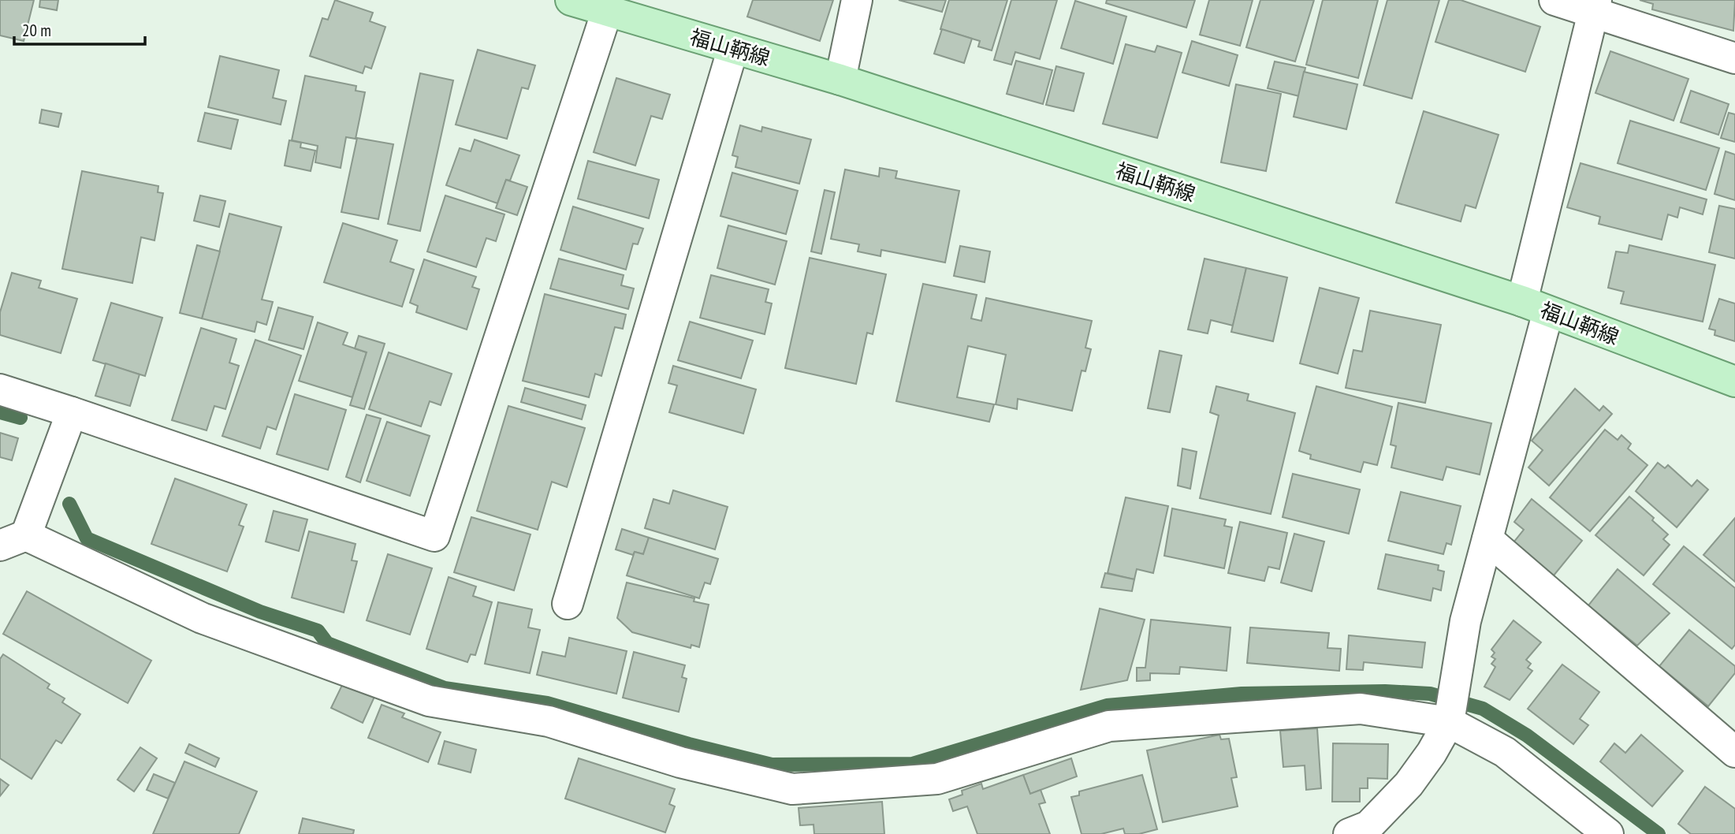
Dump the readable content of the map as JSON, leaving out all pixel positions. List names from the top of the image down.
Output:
{
  "streets": {
    "main road": ["福山鞆線"]
  },
  "scale_bar": "20 m"
}
